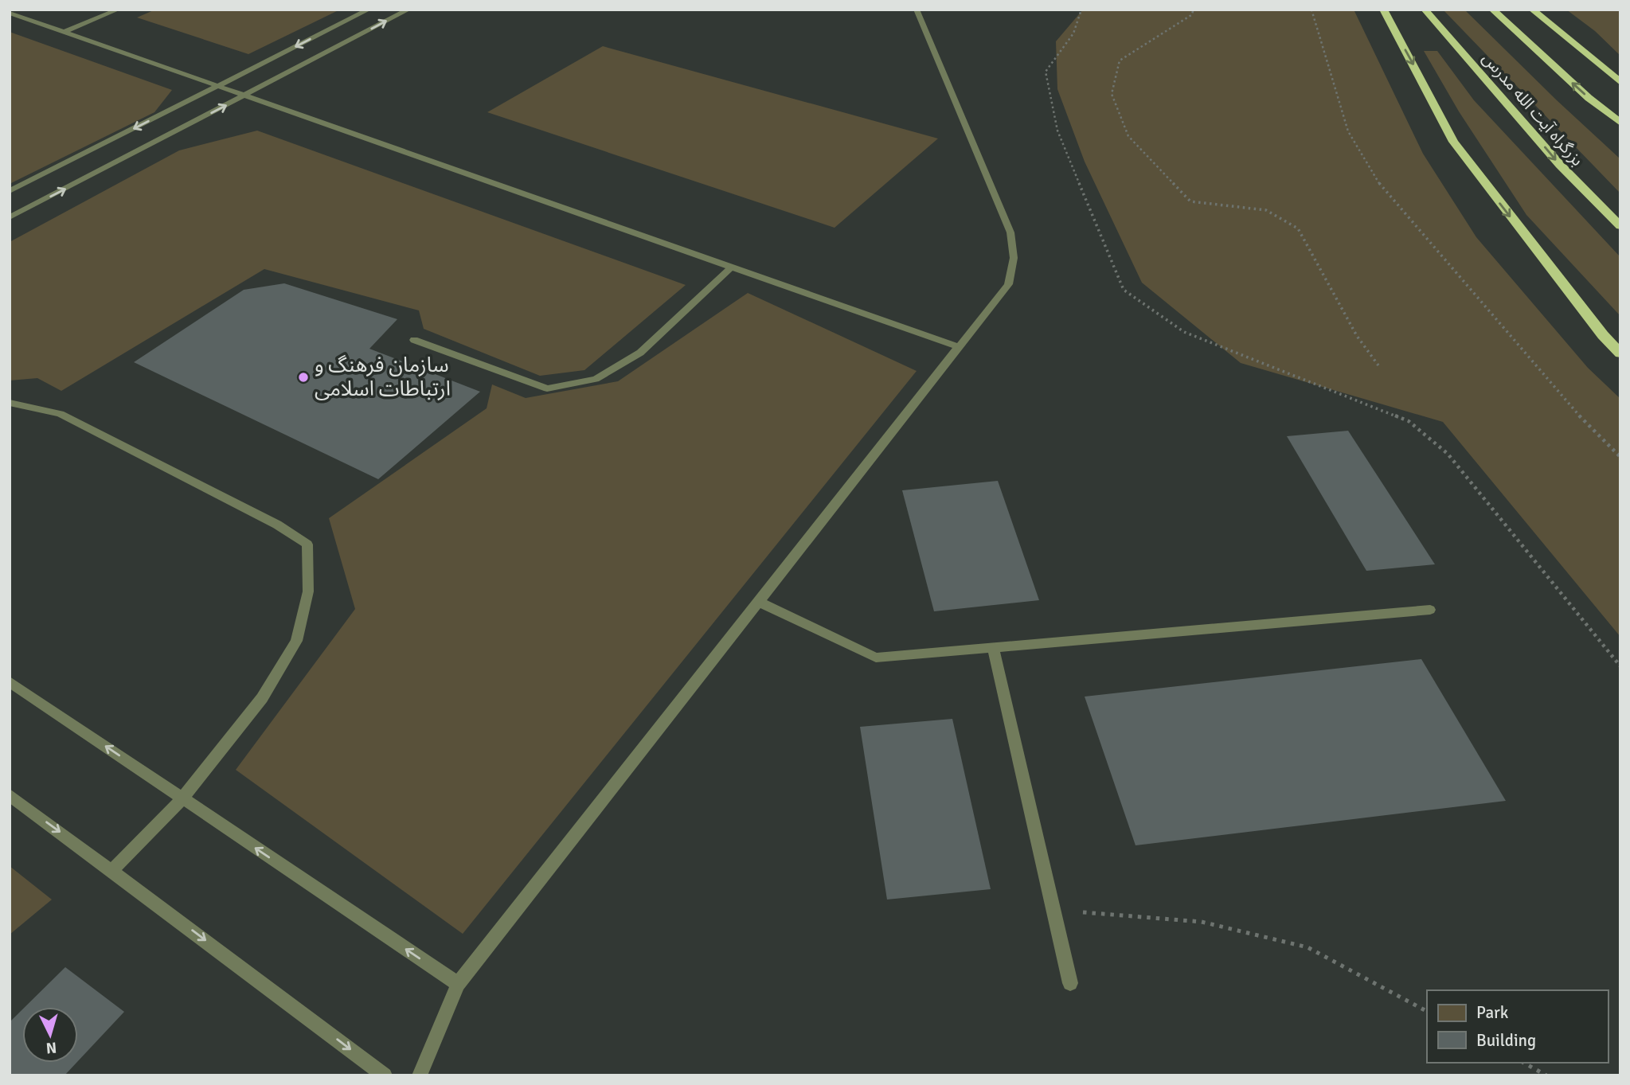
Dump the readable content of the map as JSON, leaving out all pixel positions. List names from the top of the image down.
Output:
{
  "streets": {
    "highway": ["بزرگراه آیت الله مدرس"]
  },
  "places": ["سازمان فرهنگ و ارتباطات اسلامی"],
  "legend": ["Park", "Building"],
  "north": "bottom"
}
